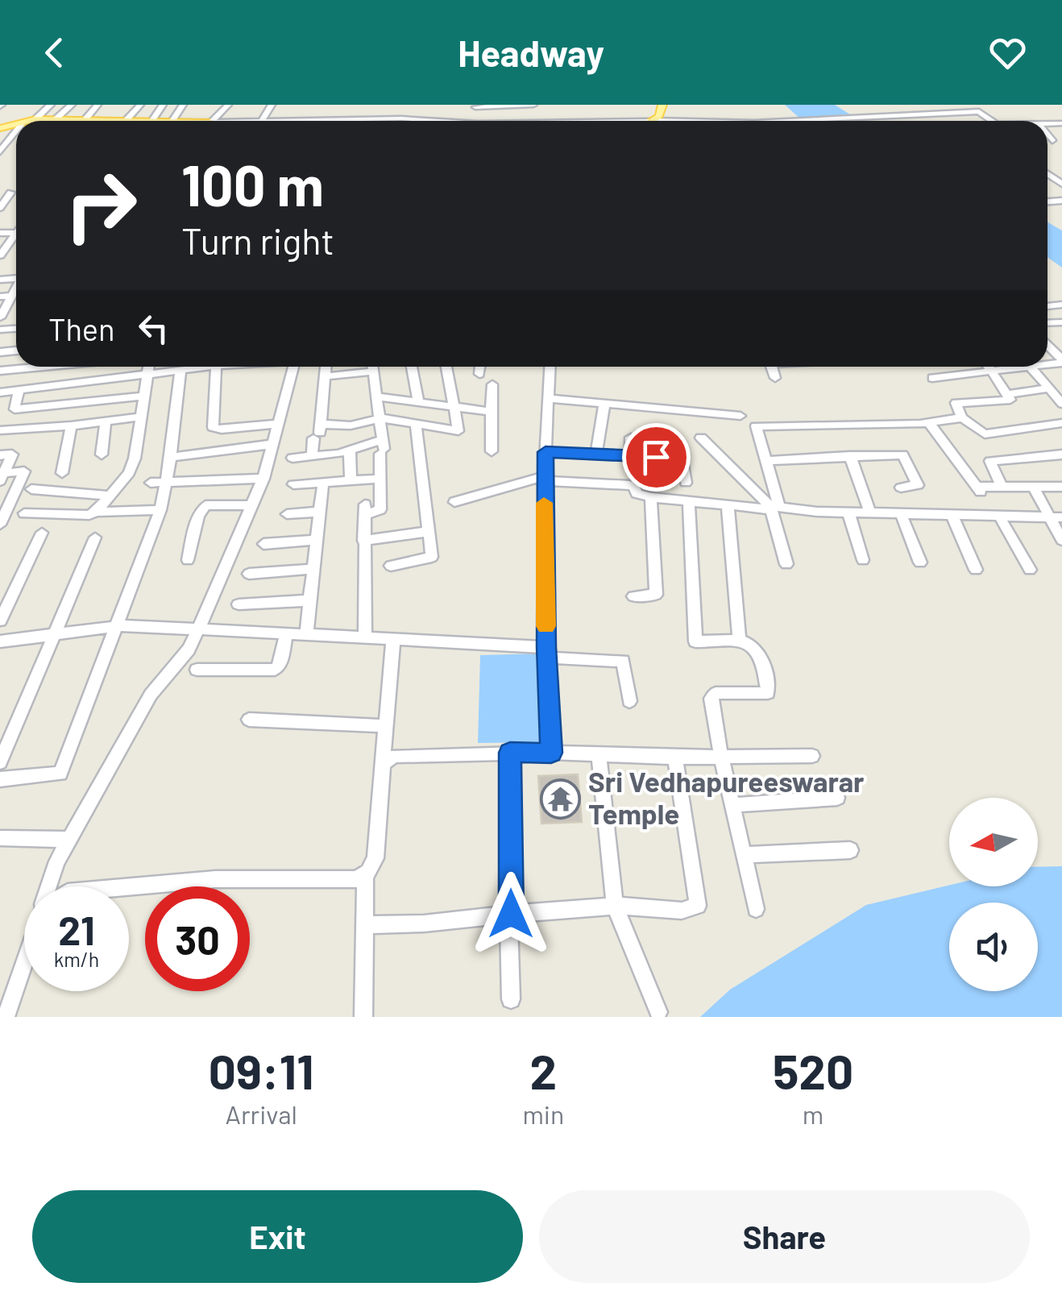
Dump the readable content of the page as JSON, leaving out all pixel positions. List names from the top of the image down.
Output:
{
  "places": {
    "temple": ["Sri Vedhapureeswarar Temple"]
  },
  "north": "left",
  "page": {
    "header": "Headway",
    "turn": ["100 m", "Turn right"],
    "then": "Then",
    "speed": "21 km/h",
    "limit": "30",
    "eta": [
      "09:11",
      "Arrival",
      "2",
      "min",
      "520",
      "m"
    ],
    "buttons": ["Exit", "Share"]
  }
}
